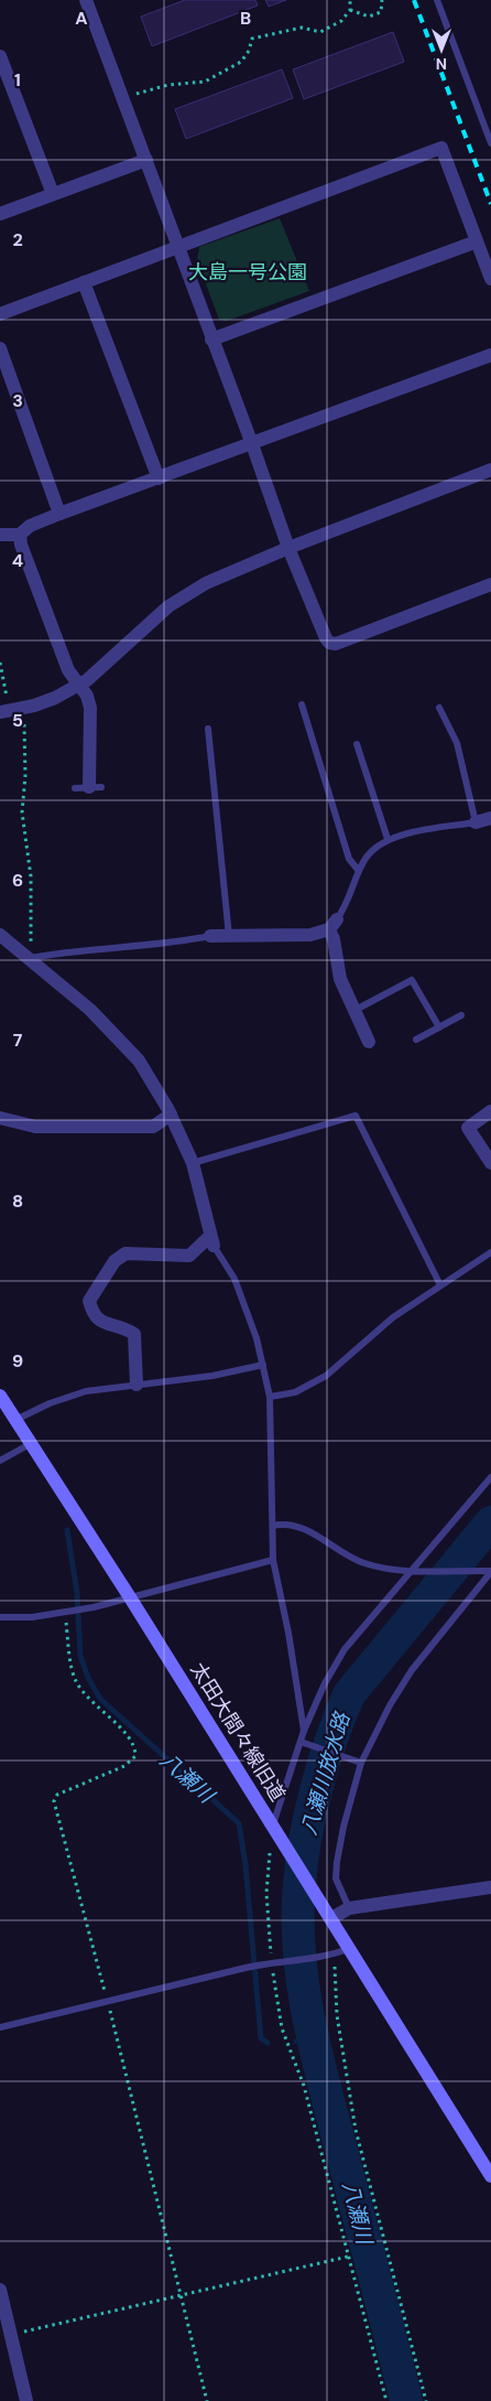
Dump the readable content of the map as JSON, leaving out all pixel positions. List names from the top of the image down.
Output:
{
  "streets": {
    "street": ["太田大間々線旧道"]
  },
  "water": ["八瀬川放水路", "八瀬川"],
  "parks": ["大島一号公園"],
  "north": "bottom",
  "grid": {
    "columns": ["A", "B"],
    "rows": [
      "1",
      "2",
      "3",
      "4",
      "5",
      "6",
      "7",
      "8",
      "9"
    ]
  }
}
